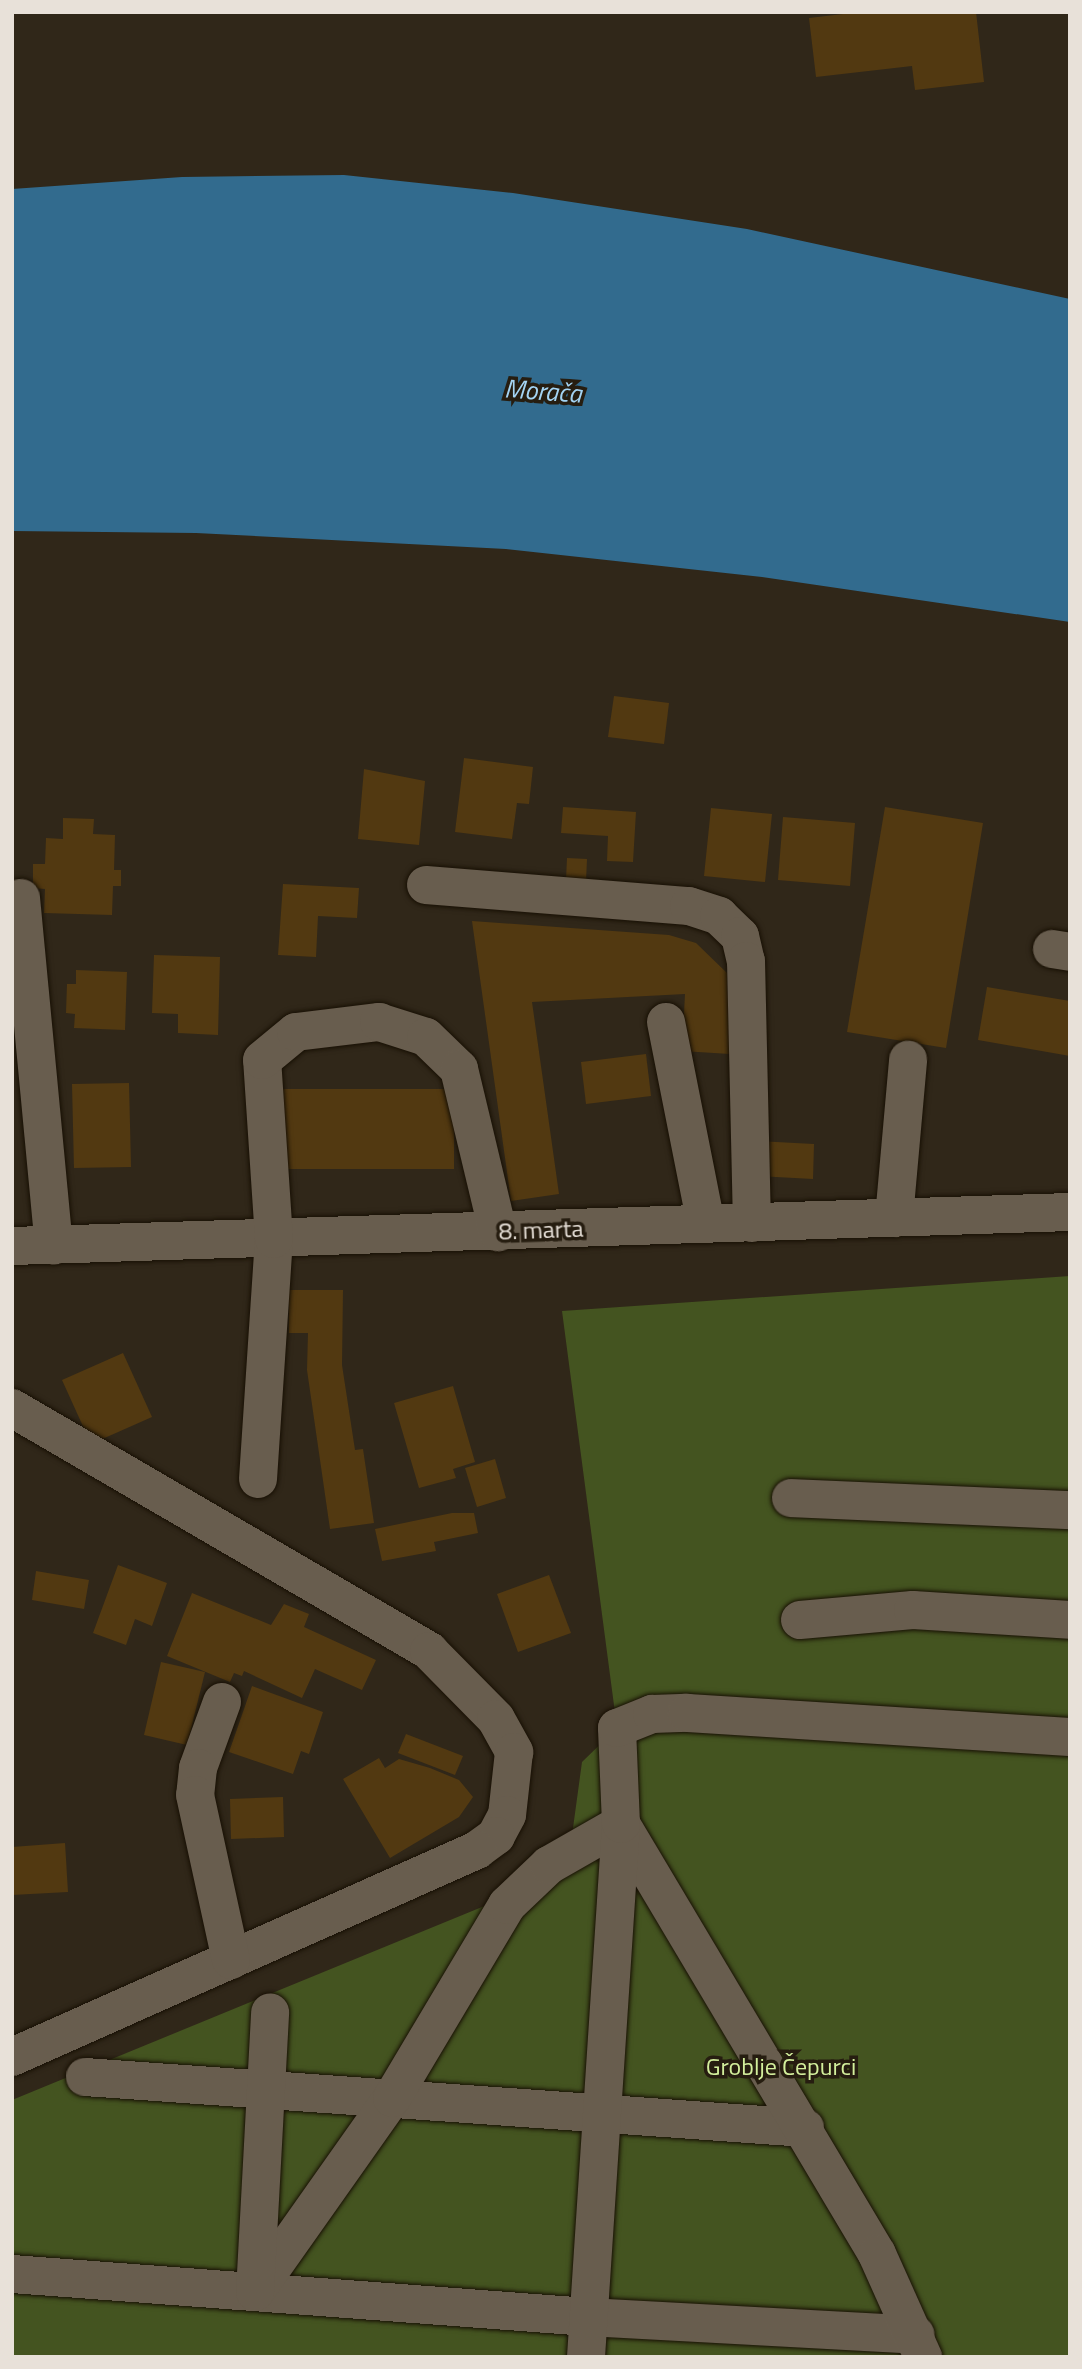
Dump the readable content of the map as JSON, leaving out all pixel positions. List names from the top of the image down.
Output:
{
  "streets": {
    "street": ["8. marta"]
  },
  "water": ["Morača"],
  "parks": ["Groblje Čepurci"]
}
